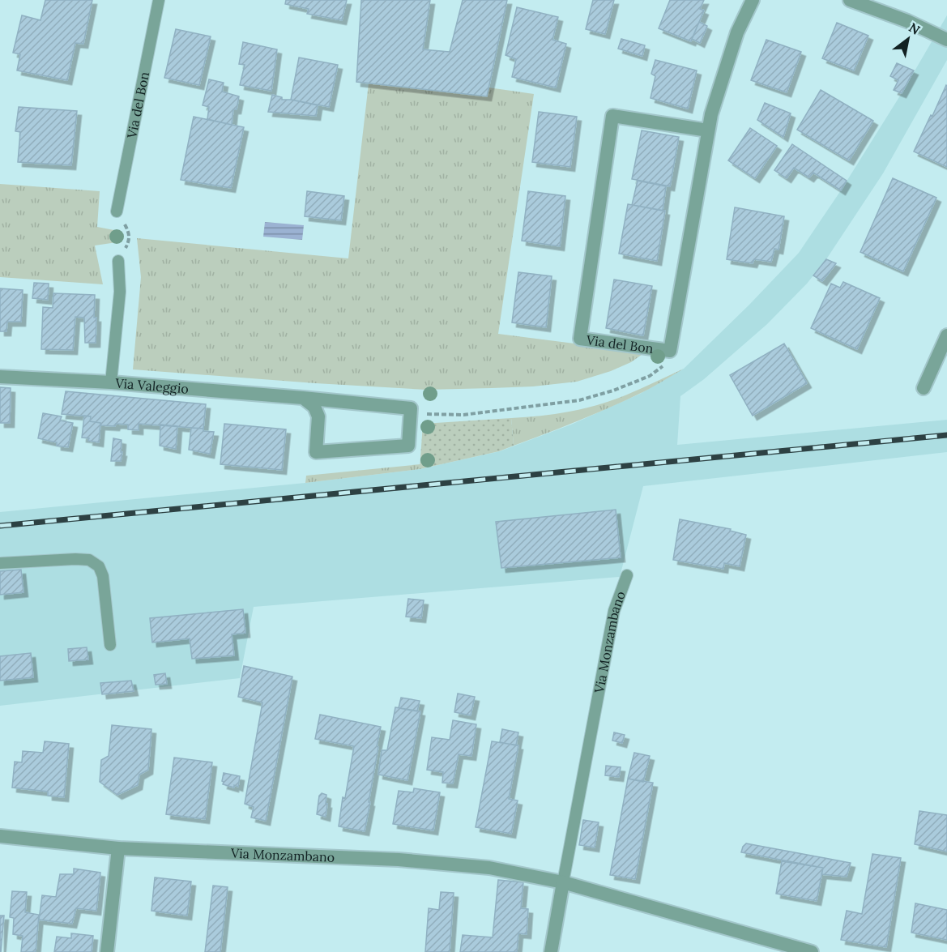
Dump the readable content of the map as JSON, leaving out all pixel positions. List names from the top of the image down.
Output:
{
  "streets": {
    "street": ["Via del Bon", "Via Valeggio", "Via Monzambano"]
  },
  "north": "top right"
}
